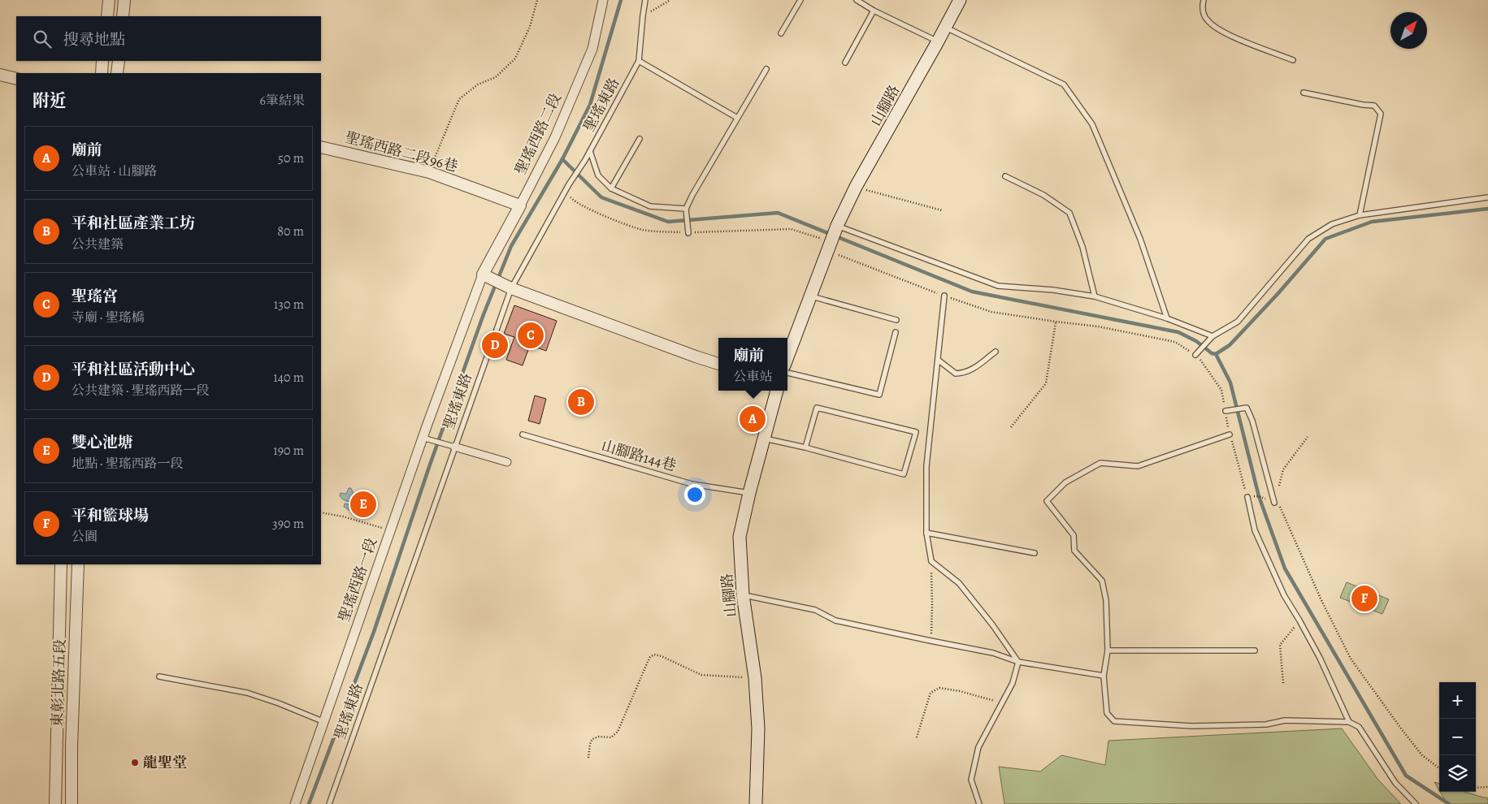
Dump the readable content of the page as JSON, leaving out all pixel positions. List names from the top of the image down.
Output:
{
  "streets": {
    "main road": ["山腳路"],
    "street": [
      "聖瑤西路二段",
      "聖瑤西路二段96巷",
      "聖瑤西路一段",
      "東彰北路五段"
    ],
    "lane": ["聖瑤東路", "山腳路144巷"]
  },
  "crossings": [
    ["山腳路", "山腳路144巷"],
    ["聖瑤西路二段", "聖瑤西路二段96巷"],
    ["聖瑤西路二段", "聖瑤西路一段"]
  ],
  "places": ["龍聖堂"],
  "north": "top right",
  "page": {
    "search": "搜尋地點",
    "heading": ["附近", "6筆結果"],
    "list": [
      {
        "mark": "A",
        "name": "廟前",
        "note": "公車站 · 山腳路",
        "value": "50 m"
      },
      {
        "mark": "B",
        "name": "平和社區產業工坊",
        "note": "公共建築",
        "value": "80 m"
      },
      {
        "mark": "C",
        "name": "聖瑤宮",
        "note": "寺廟 · 聖瑤橋",
        "value": "130 m"
      },
      {
        "mark": "D",
        "name": "平和社區活動中心",
        "note": "公共建築 · 聖瑤西路一段",
        "value": "140 m"
      },
      {
        "mark": "E",
        "name": "雙心池塘",
        "note": "地點 · 聖瑤西路一段",
        "value": "190 m"
      },
      {
        "mark": "F",
        "name": "平和籃球場",
        "note": "公園",
        "value": "390 m"
      }
    ],
    "pins": [
      "C",
      "D",
      "B",
      "A",
      "E",
      "F"
    ],
    "popup": ["廟前", "公車站"],
    "map_buttons": ["+", "−"]
  }
}
